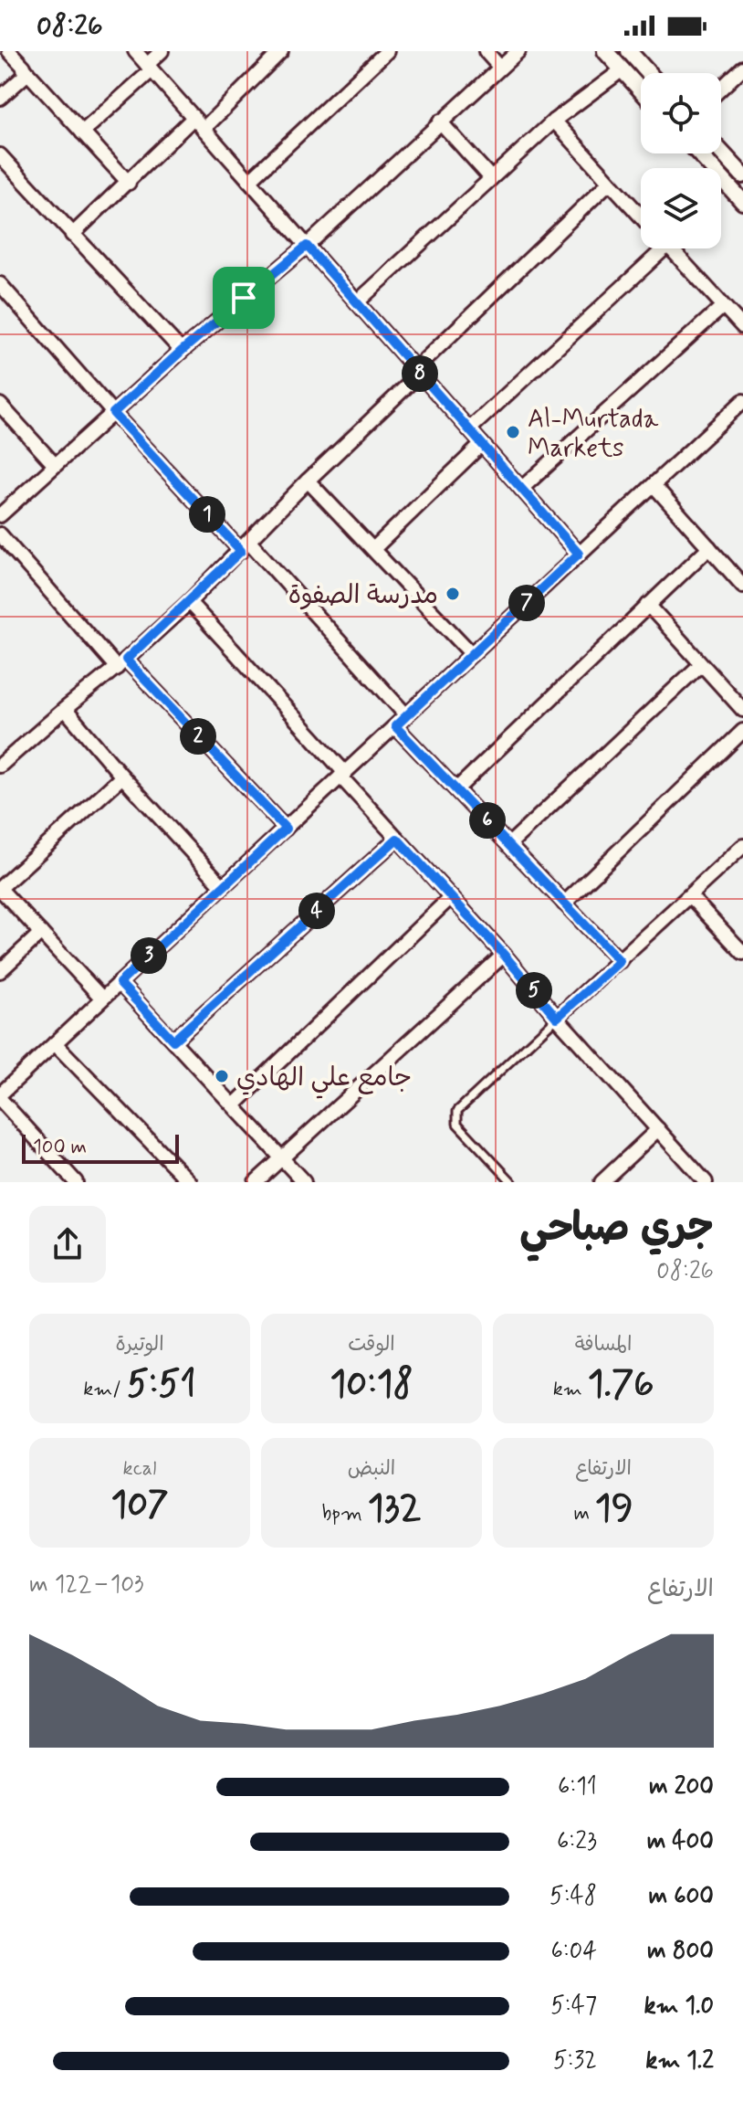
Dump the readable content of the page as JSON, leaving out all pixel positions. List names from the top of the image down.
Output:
{
  "places": ["Al-Murtada Markets", "مدرسة الصفوة", "جامع علي الهادي"],
  "scale_bar": "100 m",
  "page": {
    "status": "08:26",
    "pins": [
      "8",
      "1",
      "7",
      "2",
      "6",
      "4",
      "3",
      "5"
    ],
    "scale": "100 m",
    "heading": ["جري صباحي", "08:26"],
    "stats": [
      ["المسافة", "1.76 km"],
      ["الوقت", "10:18"],
      ["الوتيرة", "5:51 /km"],
      ["الارتفاع", "19 m"],
      ["النبض", "132 bpm"],
      ["kcal", "107"]
    ],
    "chart": ["الارتفاع", "103–122 m"],
    "list": [
      {
        "name": "200 m",
        "note": "6:11"
      },
      {
        "name": "400 m",
        "note": "6:23"
      },
      {
        "name": "600 m",
        "note": "5:48"
      },
      {
        "name": "800 m",
        "note": "6:04"
      },
      {
        "name": "1.0 km",
        "note": "5:47"
      },
      {
        "name": "1.2 km",
        "note": "5:32"
      }
    ]
  }
}
